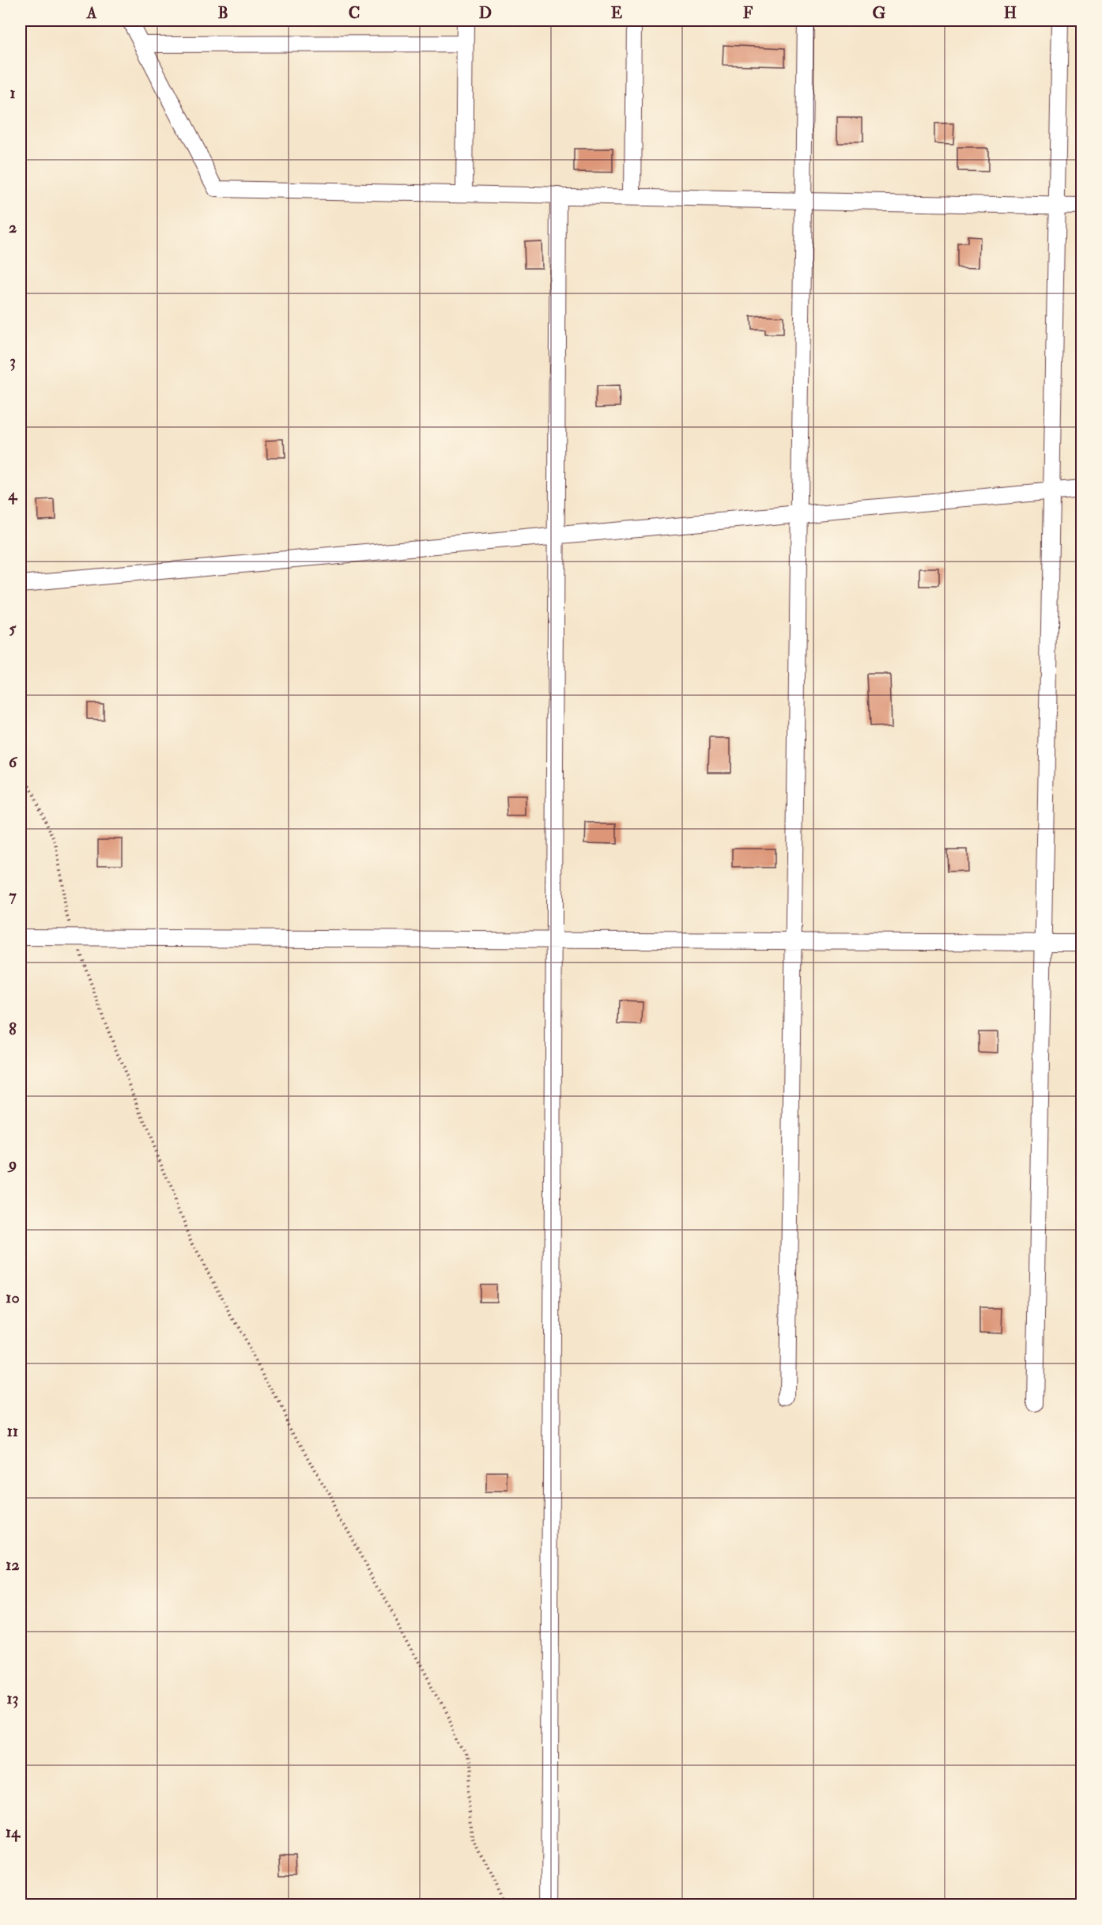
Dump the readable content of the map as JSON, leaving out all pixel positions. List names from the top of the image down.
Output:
{
  "grid": {
    "columns": [
      "A",
      "B",
      "C",
      "D",
      "E",
      "F",
      "G",
      "H"
    ],
    "rows": [
      "1",
      "2",
      "3",
      "4",
      "5",
      "6",
      "7",
      "8",
      "9",
      "10",
      "11",
      "12",
      "13",
      "14"
    ]
  }
}
